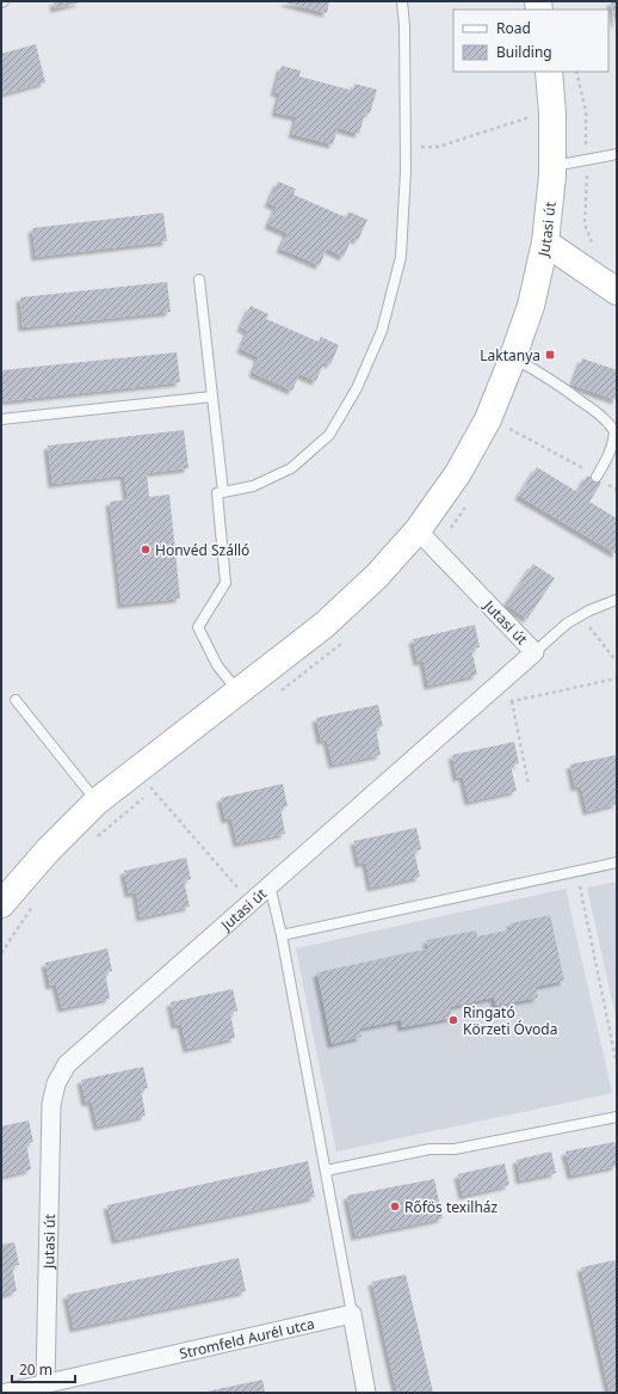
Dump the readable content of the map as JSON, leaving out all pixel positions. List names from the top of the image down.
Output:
{
  "streets": {
    "street": ["Jutasi út", "Stromfeld Aurél utca"]
  },
  "crossings": [
    ["Jutasi út", "Stromfeld Aurél utca"]
  ],
  "places": {
    "transit": ["Laktanya"],
    "other": ["Honvéd Szálló", "Ringató Körzeti Óvoda", "Rőfös texilház"]
  },
  "legend": ["Road", "Building"],
  "scale_bar": "20 m"
}
